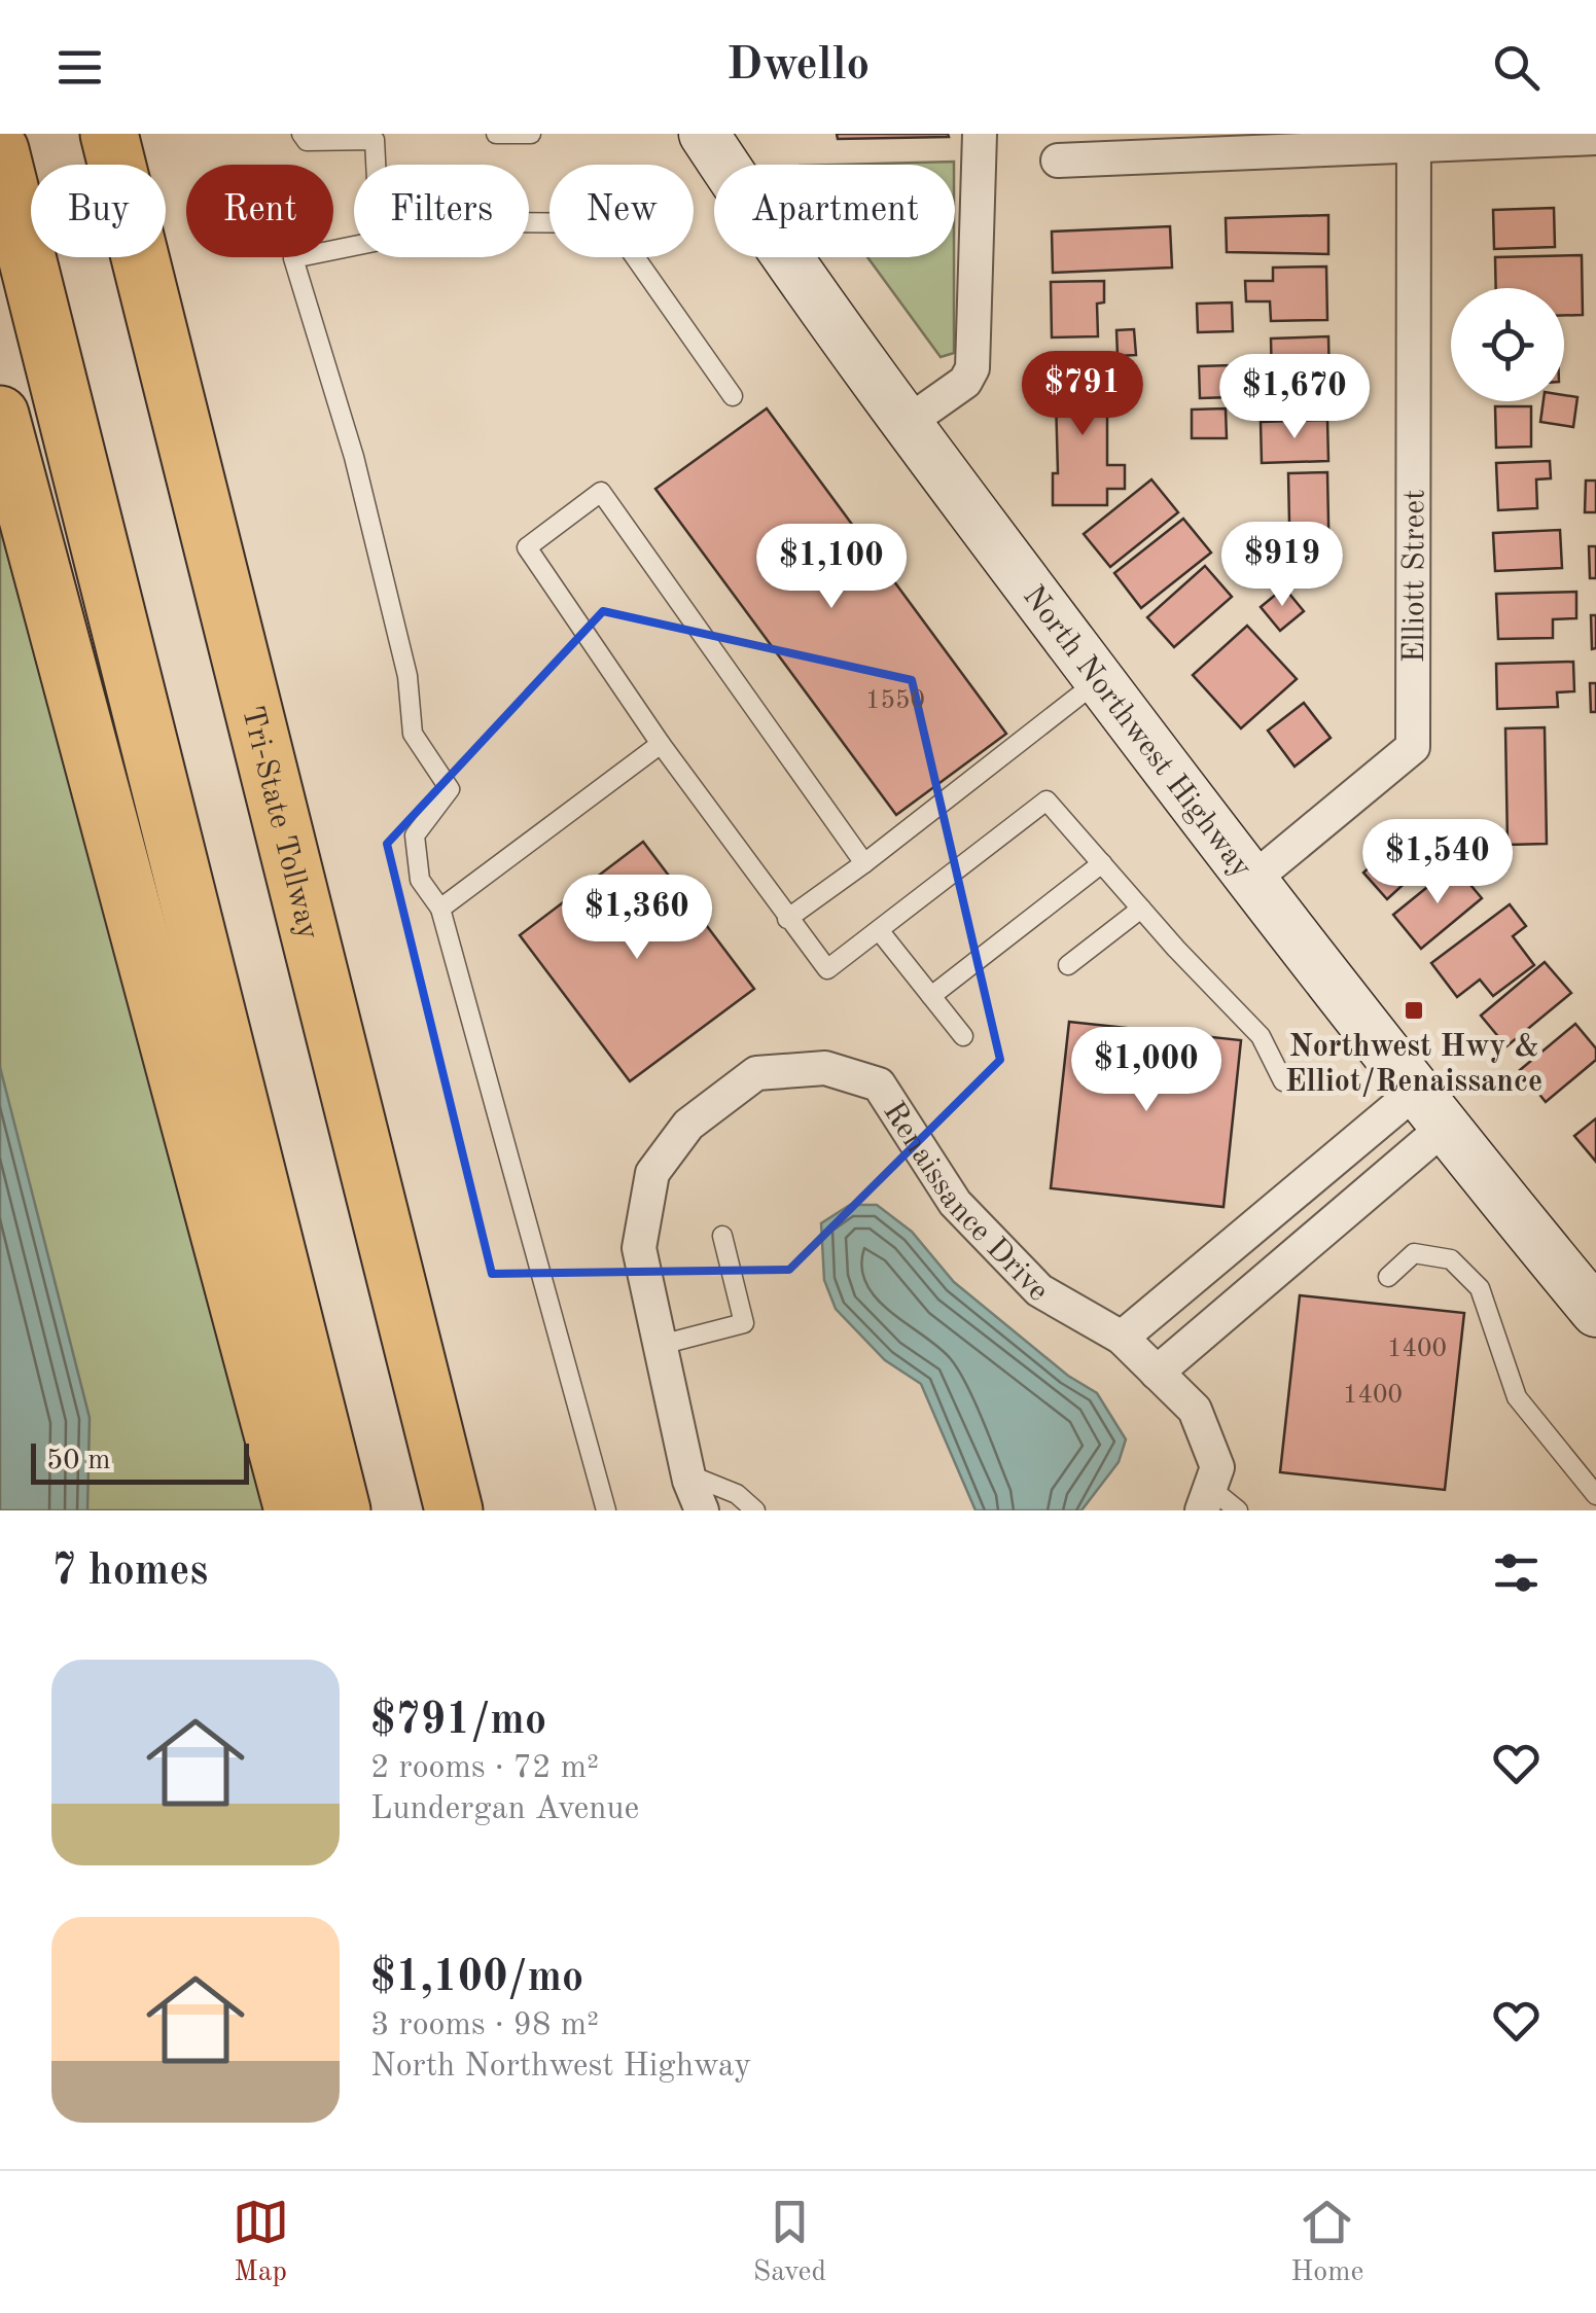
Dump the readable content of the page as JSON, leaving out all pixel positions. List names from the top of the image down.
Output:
{
  "streets": {
    "highway": ["Tri-State Tollway"],
    "main road": ["North Northwest Highway"],
    "street": ["Elliott Street", "Renaissance Drive"]
  },
  "crossings": [
    ["Elliott Street", "North Northwest Highway"]
  ],
  "places": {
    "transit": ["Northwest Hwy & Elliot/Renaissance"]
  },
  "house_numbers": ["1550", "1400", "1400"],
  "scale_bar": "50 m",
  "page": {
    "header": "Dwello",
    "chip": [
      "Buy",
      "Rent",
      "Filters",
      "New",
      "Apartment"
    ],
    "price": [
      "$791",
      "$1,670",
      "$919",
      "$1,100",
      "$1,540",
      "$1,360",
      "$1,000"
    ],
    "scale": "50 m",
    "heading": "7 homes",
    "list": [
      {
        "name": "$791/mo",
        "note": "2 rooms · 72 m² · Lundergan Avenue"
      },
      {
        "name": "$1,100/mo",
        "note": "3 rooms · 98 m² · North Northwest Highway"
      }
    ],
    "tabs": ["Map", "Saved", "Home"]
  }
}
